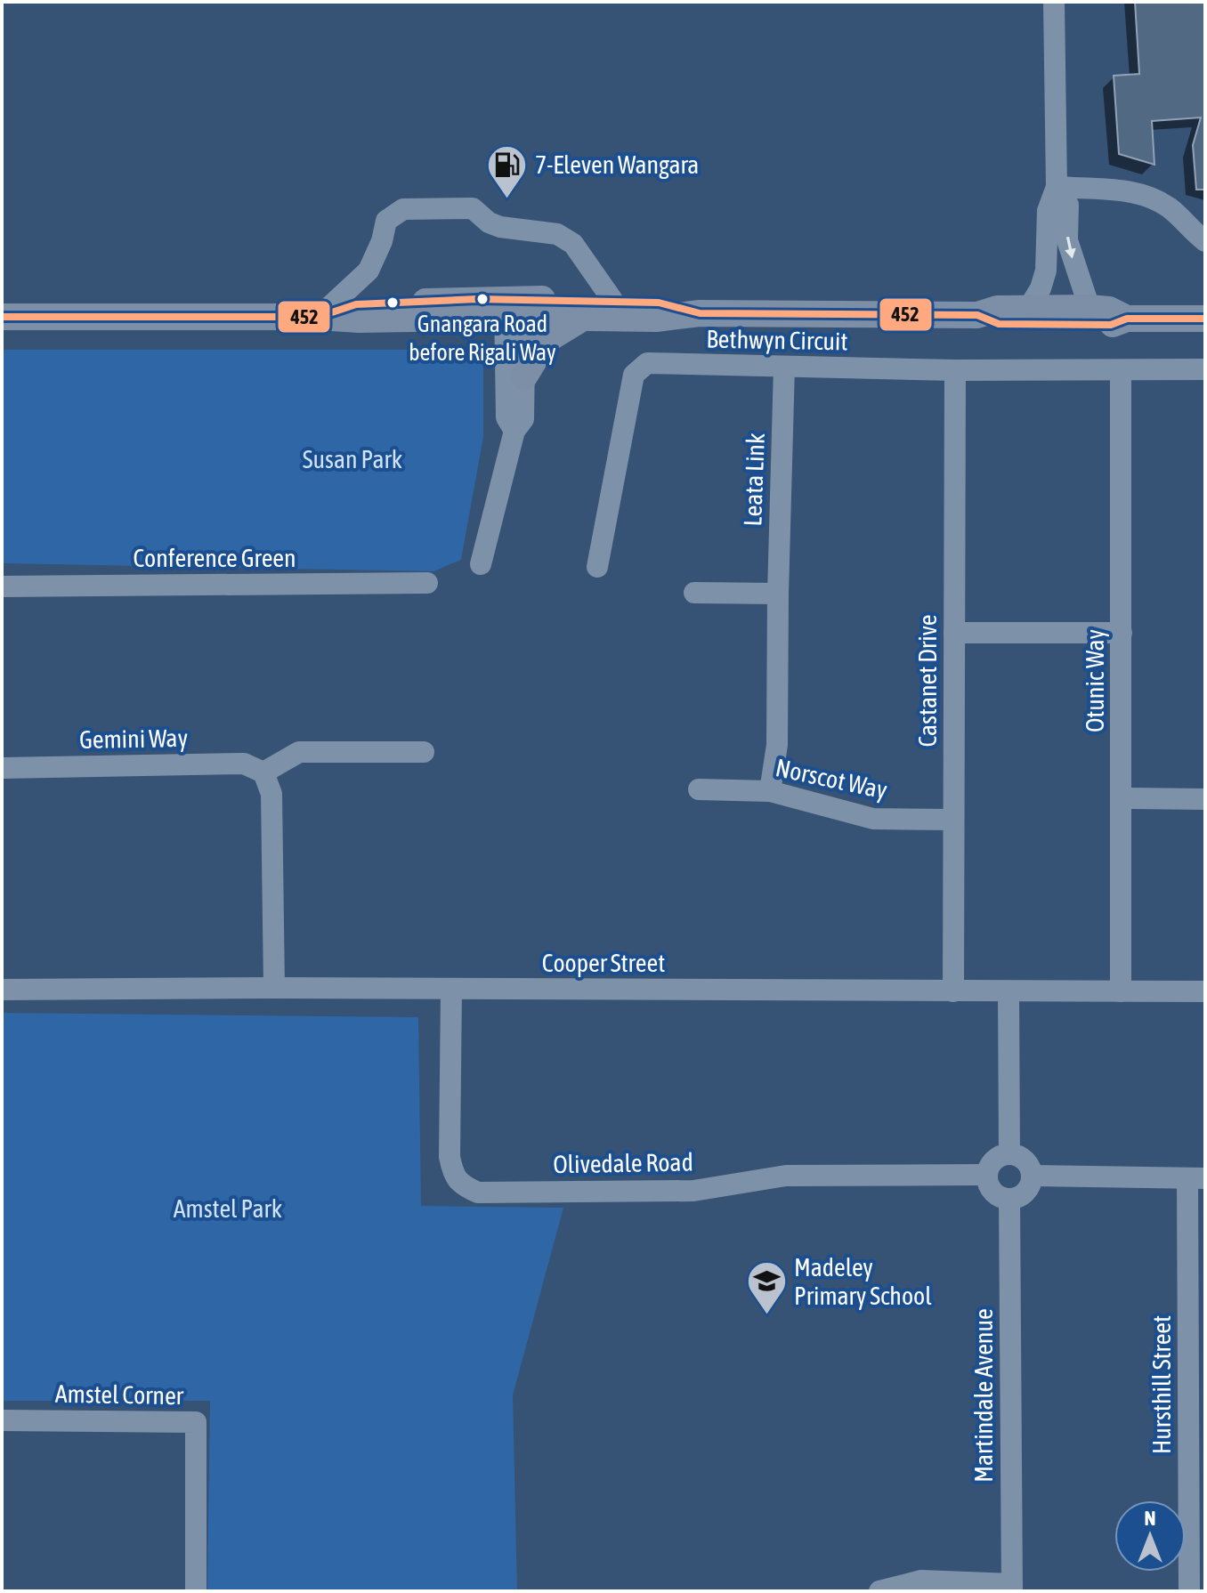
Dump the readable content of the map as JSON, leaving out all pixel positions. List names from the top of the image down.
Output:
{
  "streets": {
    "street": [
      "Bethwyn Circuit",
      "Leata Link",
      "Conference Green",
      "Castanet Drive",
      "Otunic Way",
      "Gemini Way",
      "Norscot Way",
      "Cooper Street",
      "Olivedale Road",
      "Hursthill Street",
      "Amstel Corner",
      "Martindale Avenue"
    ]
  },
  "crossings": [
    ["Bethwyn Circuit", "Leata Link"],
    ["Bethwyn Circuit", "Castanet Drive"],
    ["Bethwyn Circuit", "Otunic Way"],
    ["Leata Link", "Norscot Way"],
    ["Castanet Drive", "Norscot Way"],
    ["Castanet Drive", "Cooper Street"],
    ["Otunic Way", "Cooper Street"],
    ["Cooper Street", "Olivedale Road"],
    ["Olivedale Road", "Martindale Avenue"]
  ],
  "parks": ["Susan Park", "Amstel Park"],
  "places": {
    "fuel station": ["7-Eleven Wangara"],
    "other": ["Gnangara Road before Rigali Way"],
    "school or university": ["Madeley Primary School"]
  },
  "lines": ["transit line 452"],
  "north": "top"
}
